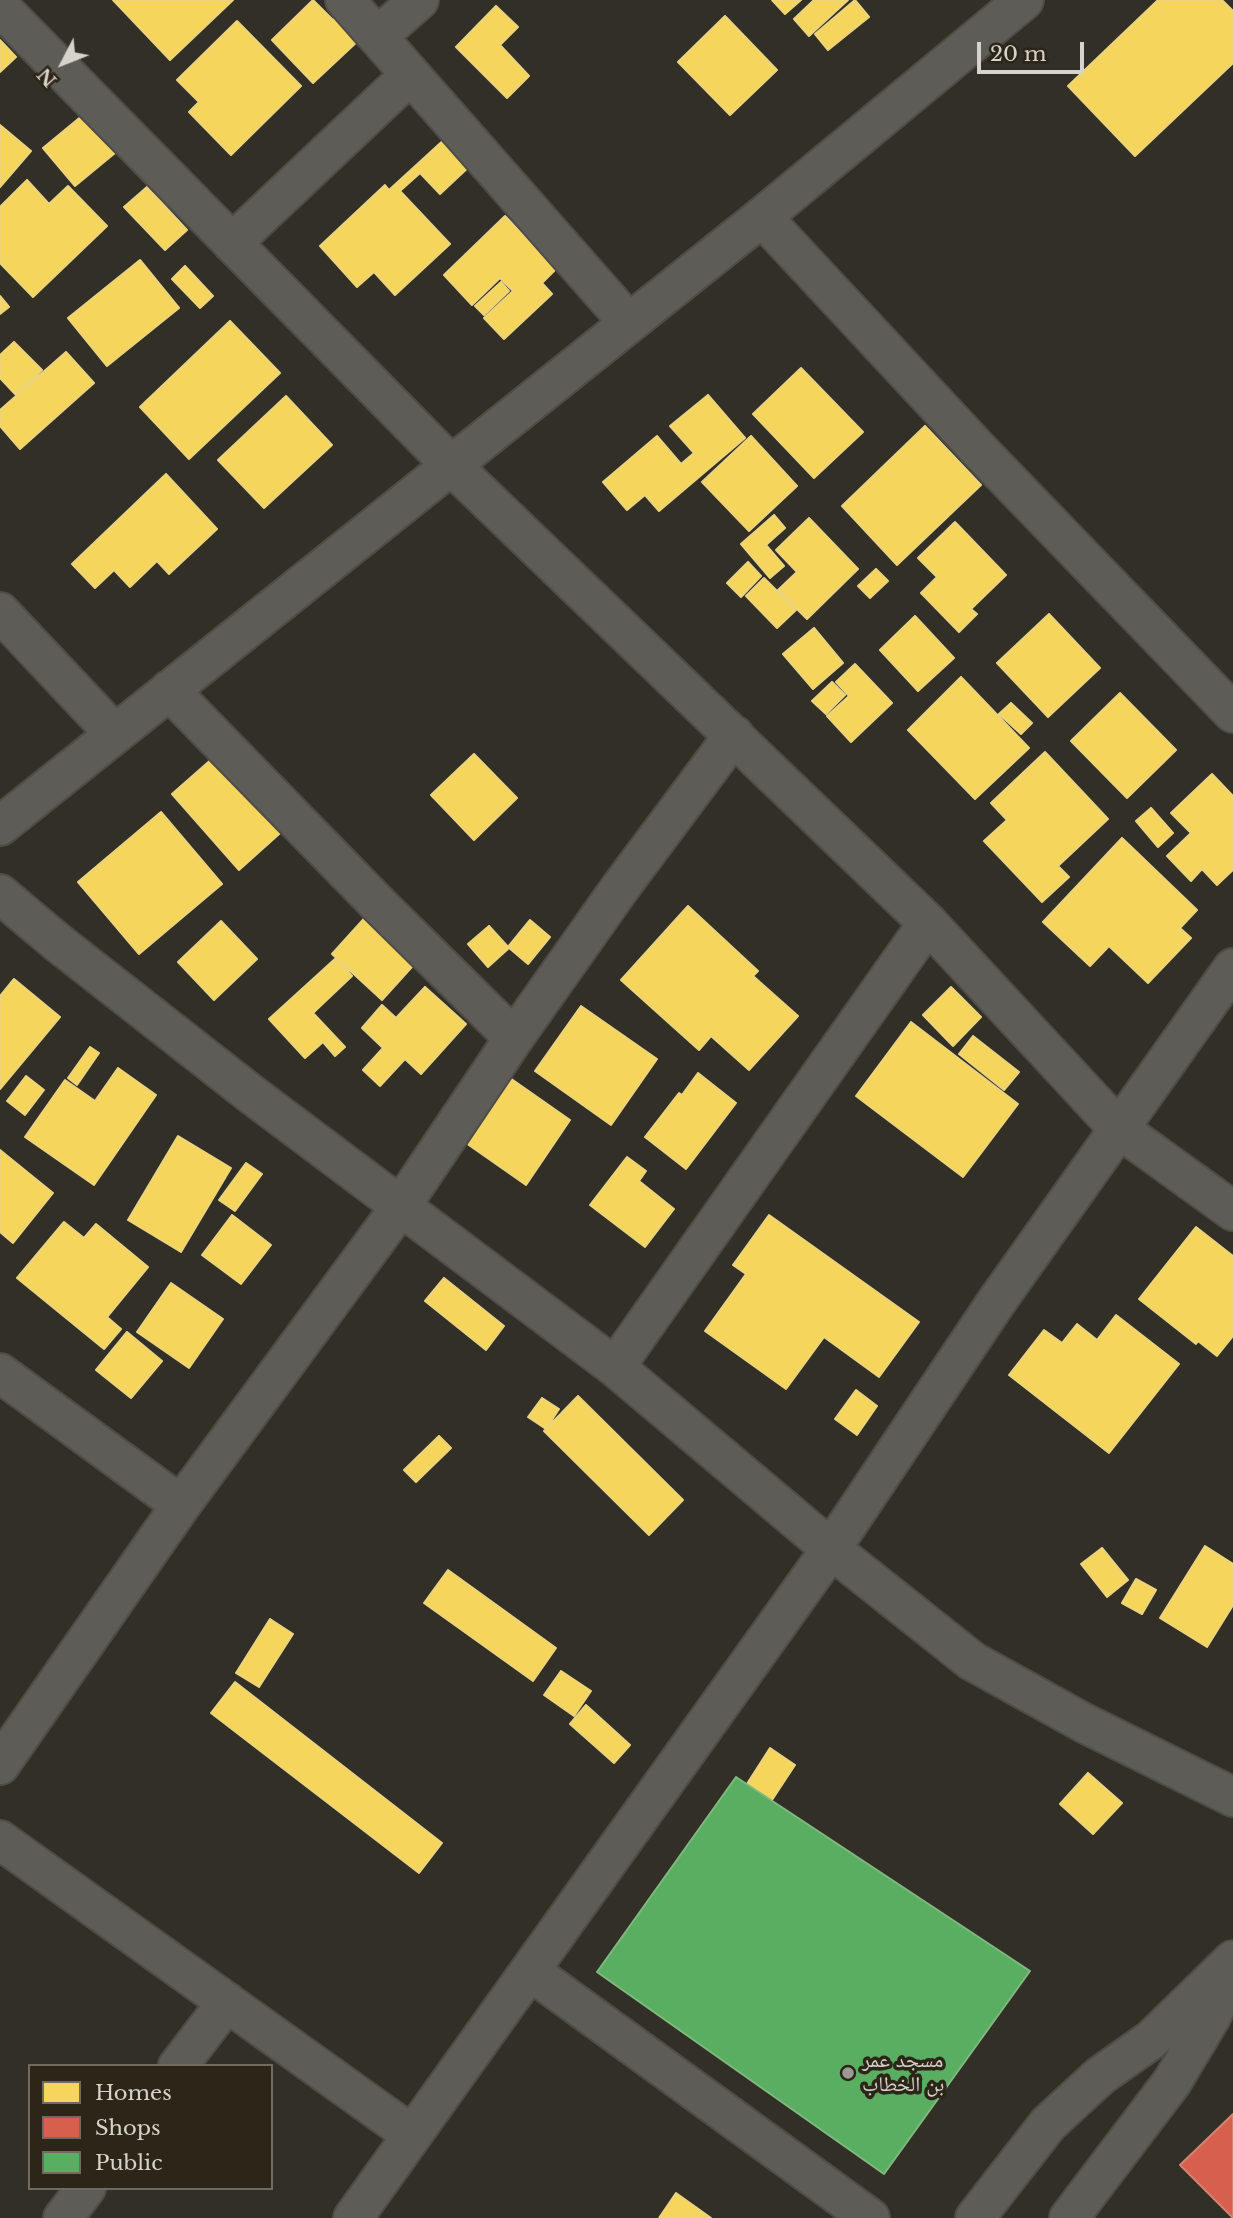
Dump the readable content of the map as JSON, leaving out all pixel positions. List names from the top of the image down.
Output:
{
  "places": ["مسجد عمر بن الخطاب"],
  "legend": ["Homes", "Shops", "Public"],
  "scale_bar": "20 m",
  "north": "bottom left"
}
